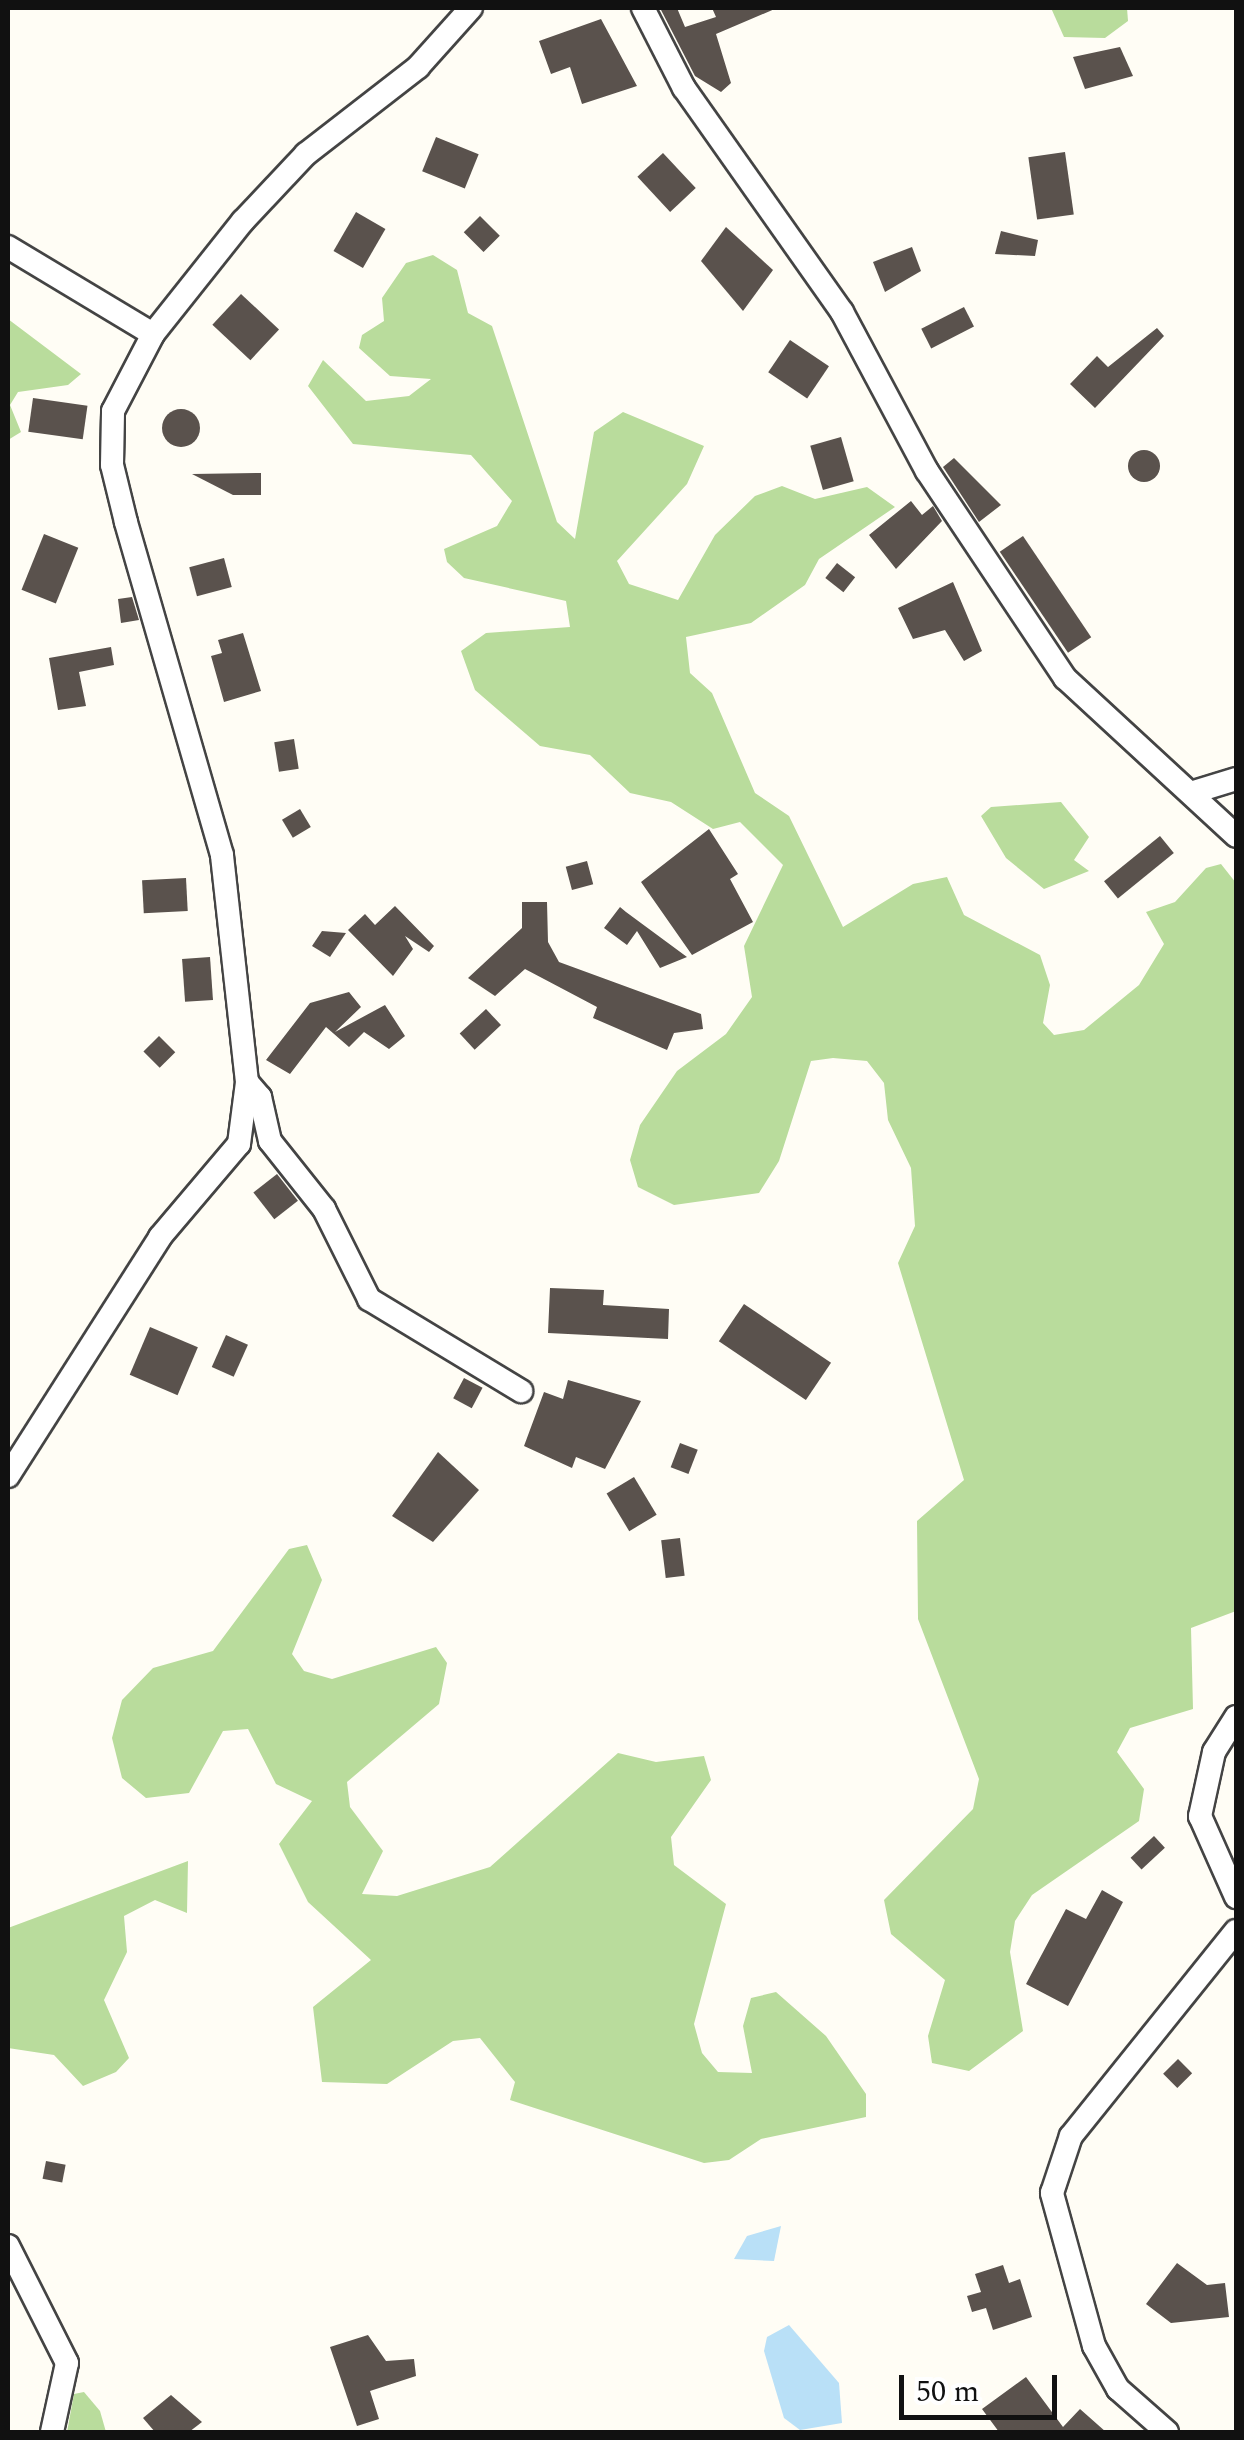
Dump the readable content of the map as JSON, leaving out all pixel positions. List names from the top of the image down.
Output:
{
  "scale_bar": "50 m"
}
